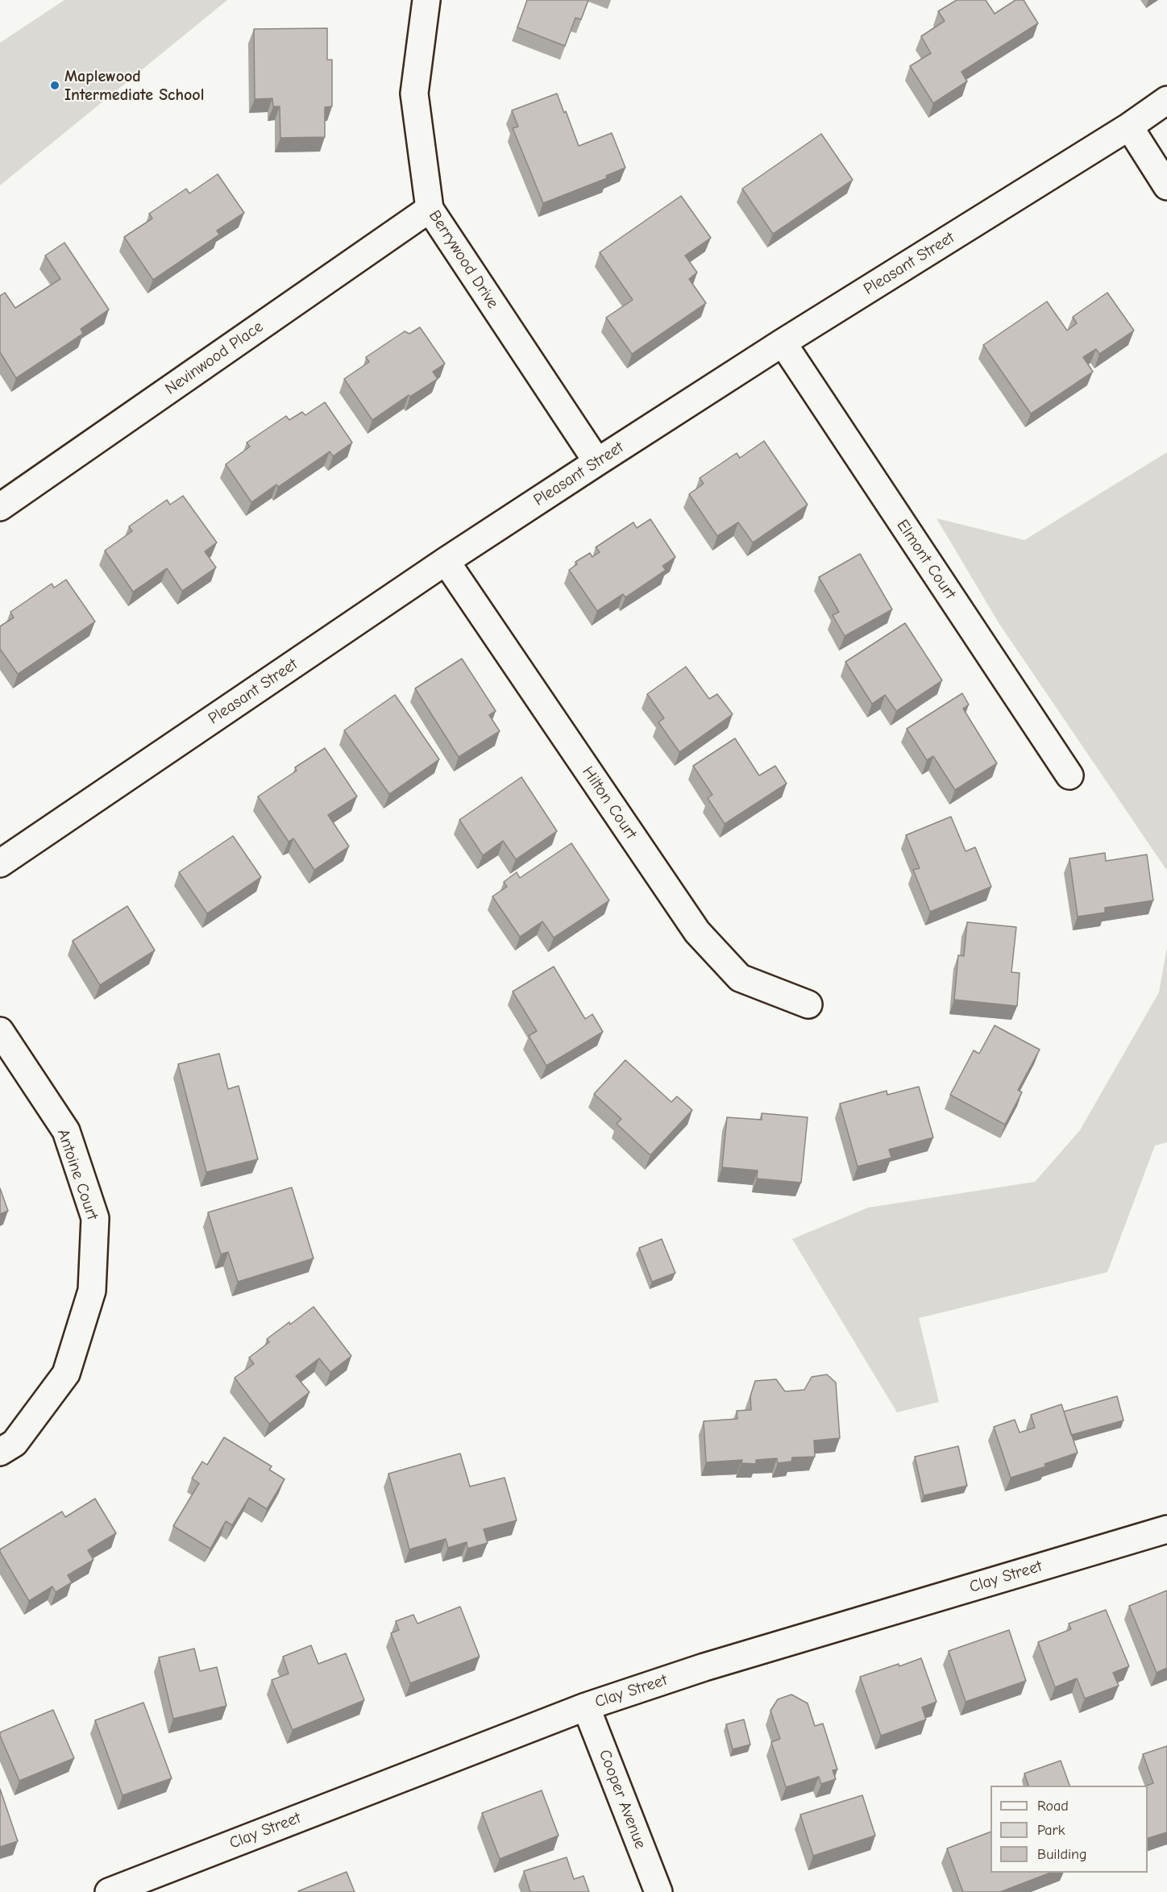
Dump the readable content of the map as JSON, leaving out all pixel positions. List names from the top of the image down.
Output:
{
  "streets": {
    "street": [
      "Berrywood Drive",
      "Pleasant Street",
      "Nevinwood Place",
      "Elmont Court",
      "Hilton Court",
      "Antoine Court",
      "Clay Street",
      "Cooper Avenue"
    ]
  },
  "crossings": [
    ["Berrywood Drive", "Pleasant Street"],
    ["Berrywood Drive", "Nevinwood Place"],
    ["Pleasant Street", "Elmont Court"],
    ["Pleasant Street", "Hilton Court"],
    ["Clay Street", "Cooper Avenue"]
  ],
  "places": ["Maplewood Intermediate School"],
  "legend": ["Road", "Park", "Building"]
}
